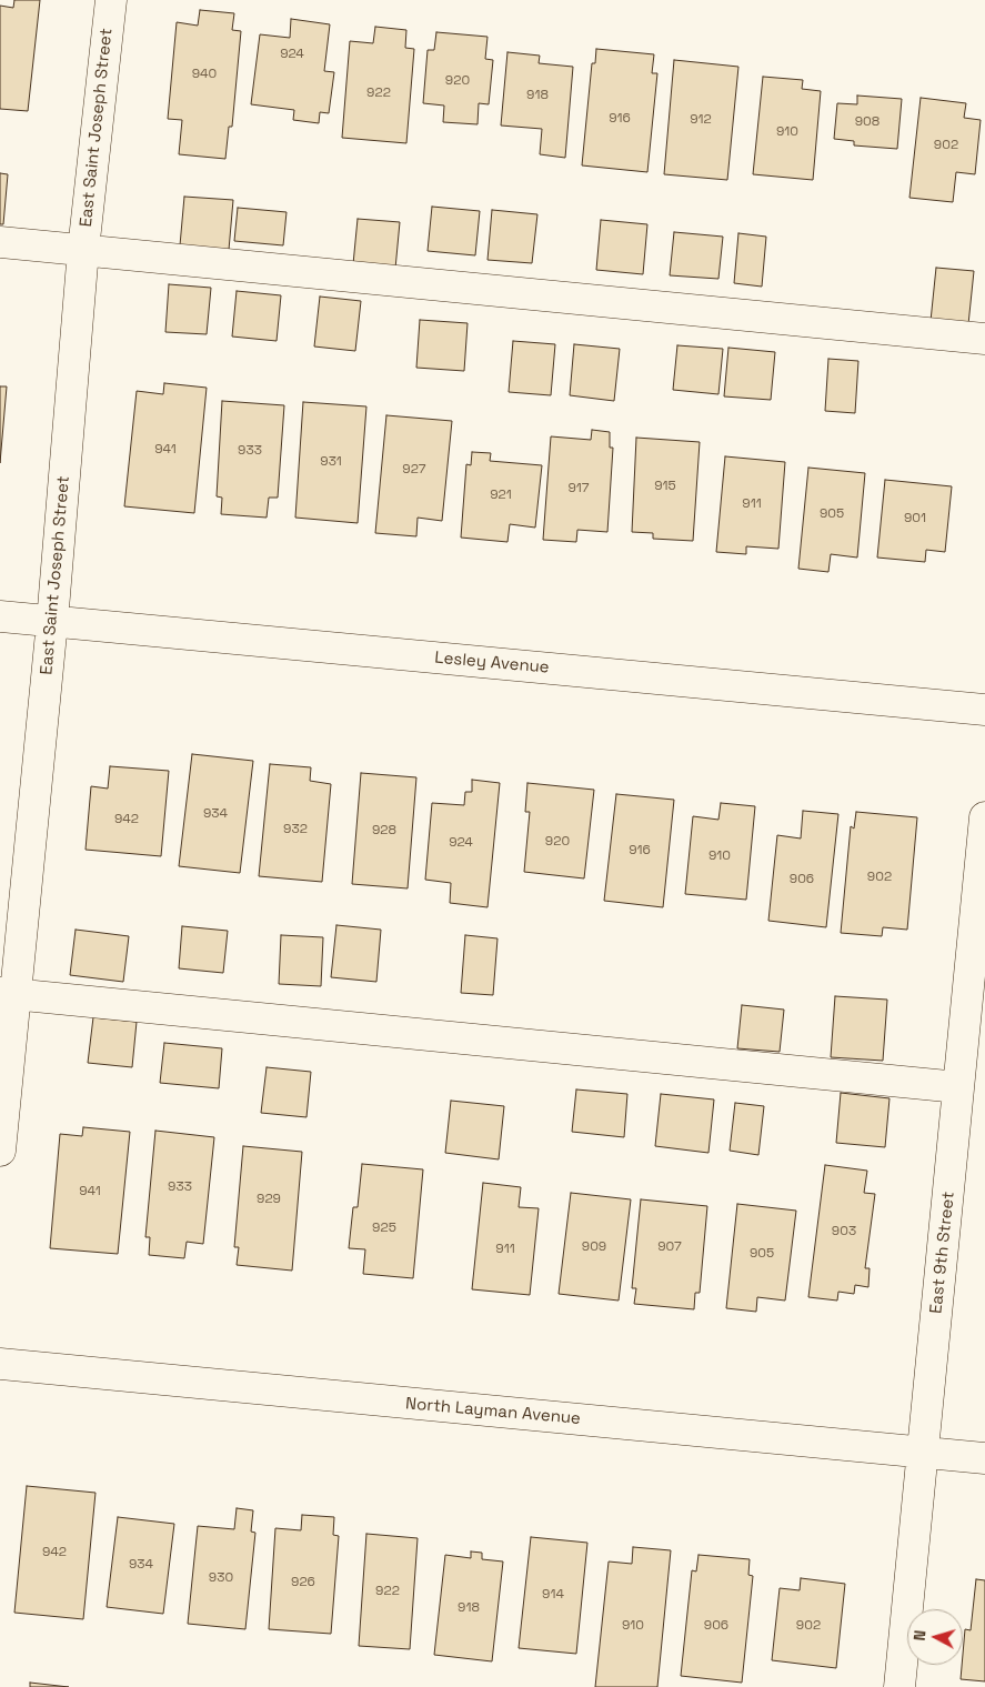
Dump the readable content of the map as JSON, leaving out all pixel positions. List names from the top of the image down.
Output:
{
  "streets": {
    "street": [
      "East Saint Joseph Street",
      "Lesley Avenue",
      "East 9th Street",
      "North Layman Avenue"
    ]
  },
  "crossings": [
    ["East Saint Joseph Street", "Lesley Avenue"],
    ["East 9th Street", "North Layman Avenue"]
  ],
  "house_numbers": [
    "924",
    "940",
    "920",
    "922",
    "918",
    "916",
    "912",
    "908",
    "910",
    "902",
    "941",
    "933",
    "931",
    "927",
    "915",
    "917",
    "921",
    "911",
    "905",
    "901",
    "934",
    "942",
    "932",
    "928",
    "920",
    "924",
    "916",
    "910",
    "902",
    "906",
    "933",
    "941",
    "929",
    "925",
    "903",
    "909",
    "907",
    "911",
    "905",
    "942",
    "934",
    "930",
    "926",
    "922",
    "914",
    "918",
    "910",
    "906",
    "902"
  ],
  "north": "left"
}
